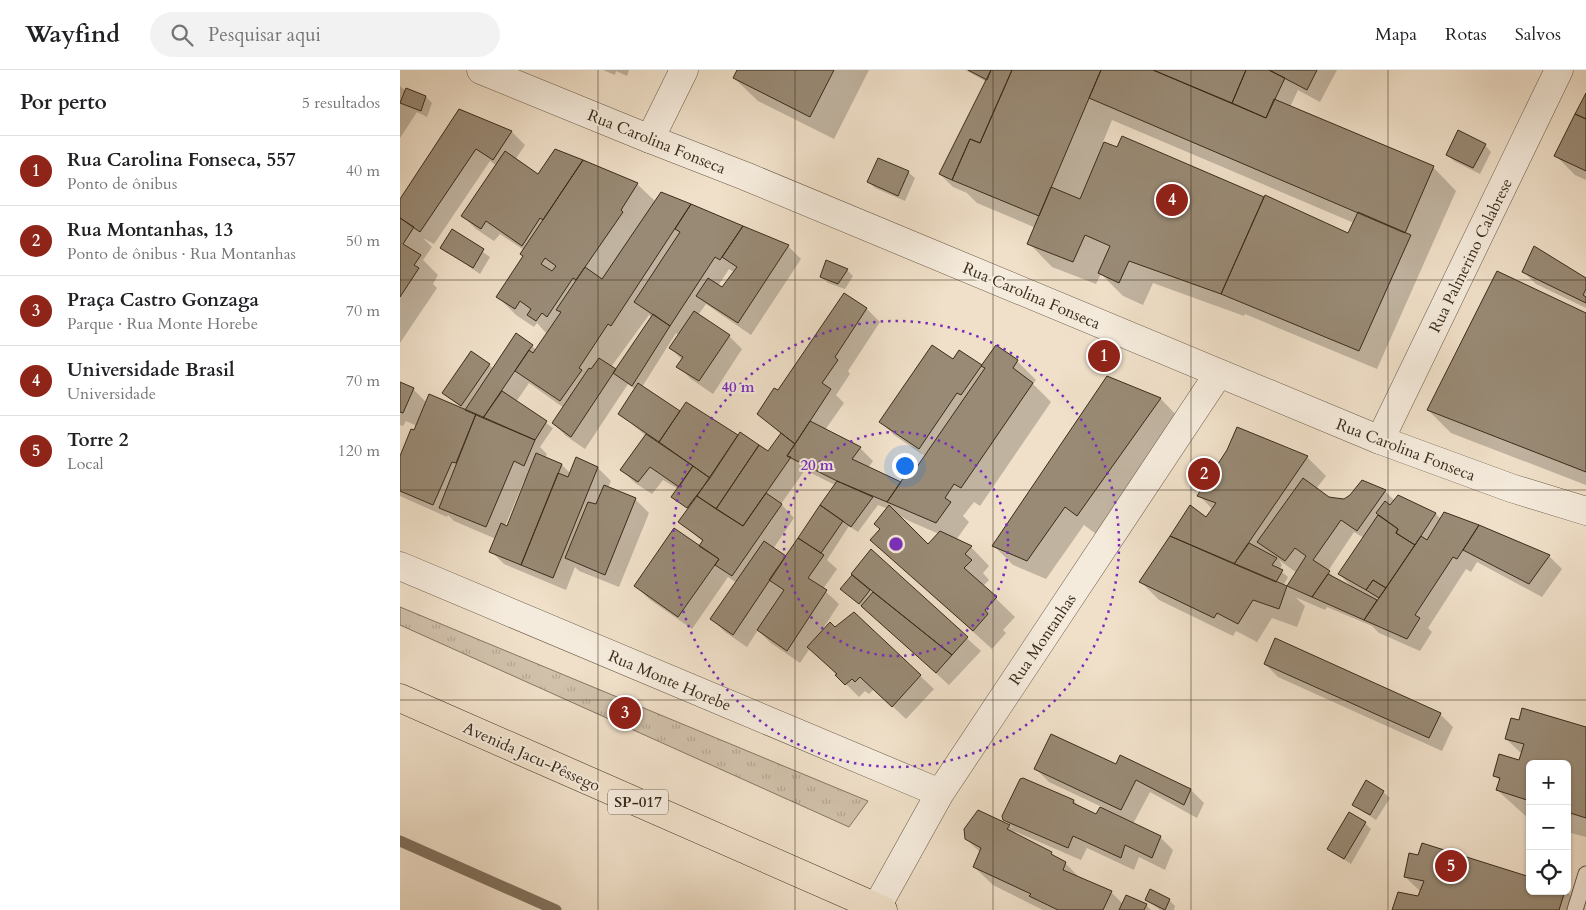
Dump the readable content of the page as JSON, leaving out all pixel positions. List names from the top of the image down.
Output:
{
  "streets": {
    "highway": ["Avenida Jacu-Pêssego", "SP-017"],
    "street": [
      "Rua Carolina Fonseca",
      "Rua Palmerino Calabrese",
      "Rua Montanhas",
      "Rua Monte Horebe"
    ]
  },
  "crossings": [
    ["Rua Carolina Fonseca", "Rua Palmerino Calabrese"],
    ["Rua Carolina Fonseca", "Rua Montanhas"],
    ["Rua Montanhas", "Rua Monte Horebe"],
    ["Rua Montanhas", "Avenida Jacu-Pêssego"]
  ],
  "page": {
    "header": "Wayfind",
    "search": "Pesquisar aqui",
    "nav": ["Mapa", "Rotas", "Salvos"],
    "heading": ["Por perto", "5 resultados"],
    "list": [
      {
        "mark": "1",
        "name": "Rua Carolina Fonseca, 557",
        "note": "Ponto de ônibus",
        "value": "40 m"
      },
      {
        "mark": "2",
        "name": "Rua Montanhas, 13",
        "note": "Ponto de ônibus · Rua Montanhas",
        "value": "50 m"
      },
      {
        "mark": "3",
        "name": "Praça Castro Gonzaga",
        "note": "Parque · Rua Monte Horebe",
        "value": "70 m"
      },
      {
        "mark": "4",
        "name": "Universidade Brasil",
        "note": "Universidade",
        "value": "70 m"
      },
      {
        "mark": "5",
        "name": "Torre 2",
        "note": "Local",
        "value": "120 m"
      }
    ],
    "pins": [
      "4",
      "1",
      "2",
      "3",
      "5"
    ],
    "map_buttons": ["+", "−"]
  },
  "rings": ["40 m", "20 m"]
}
